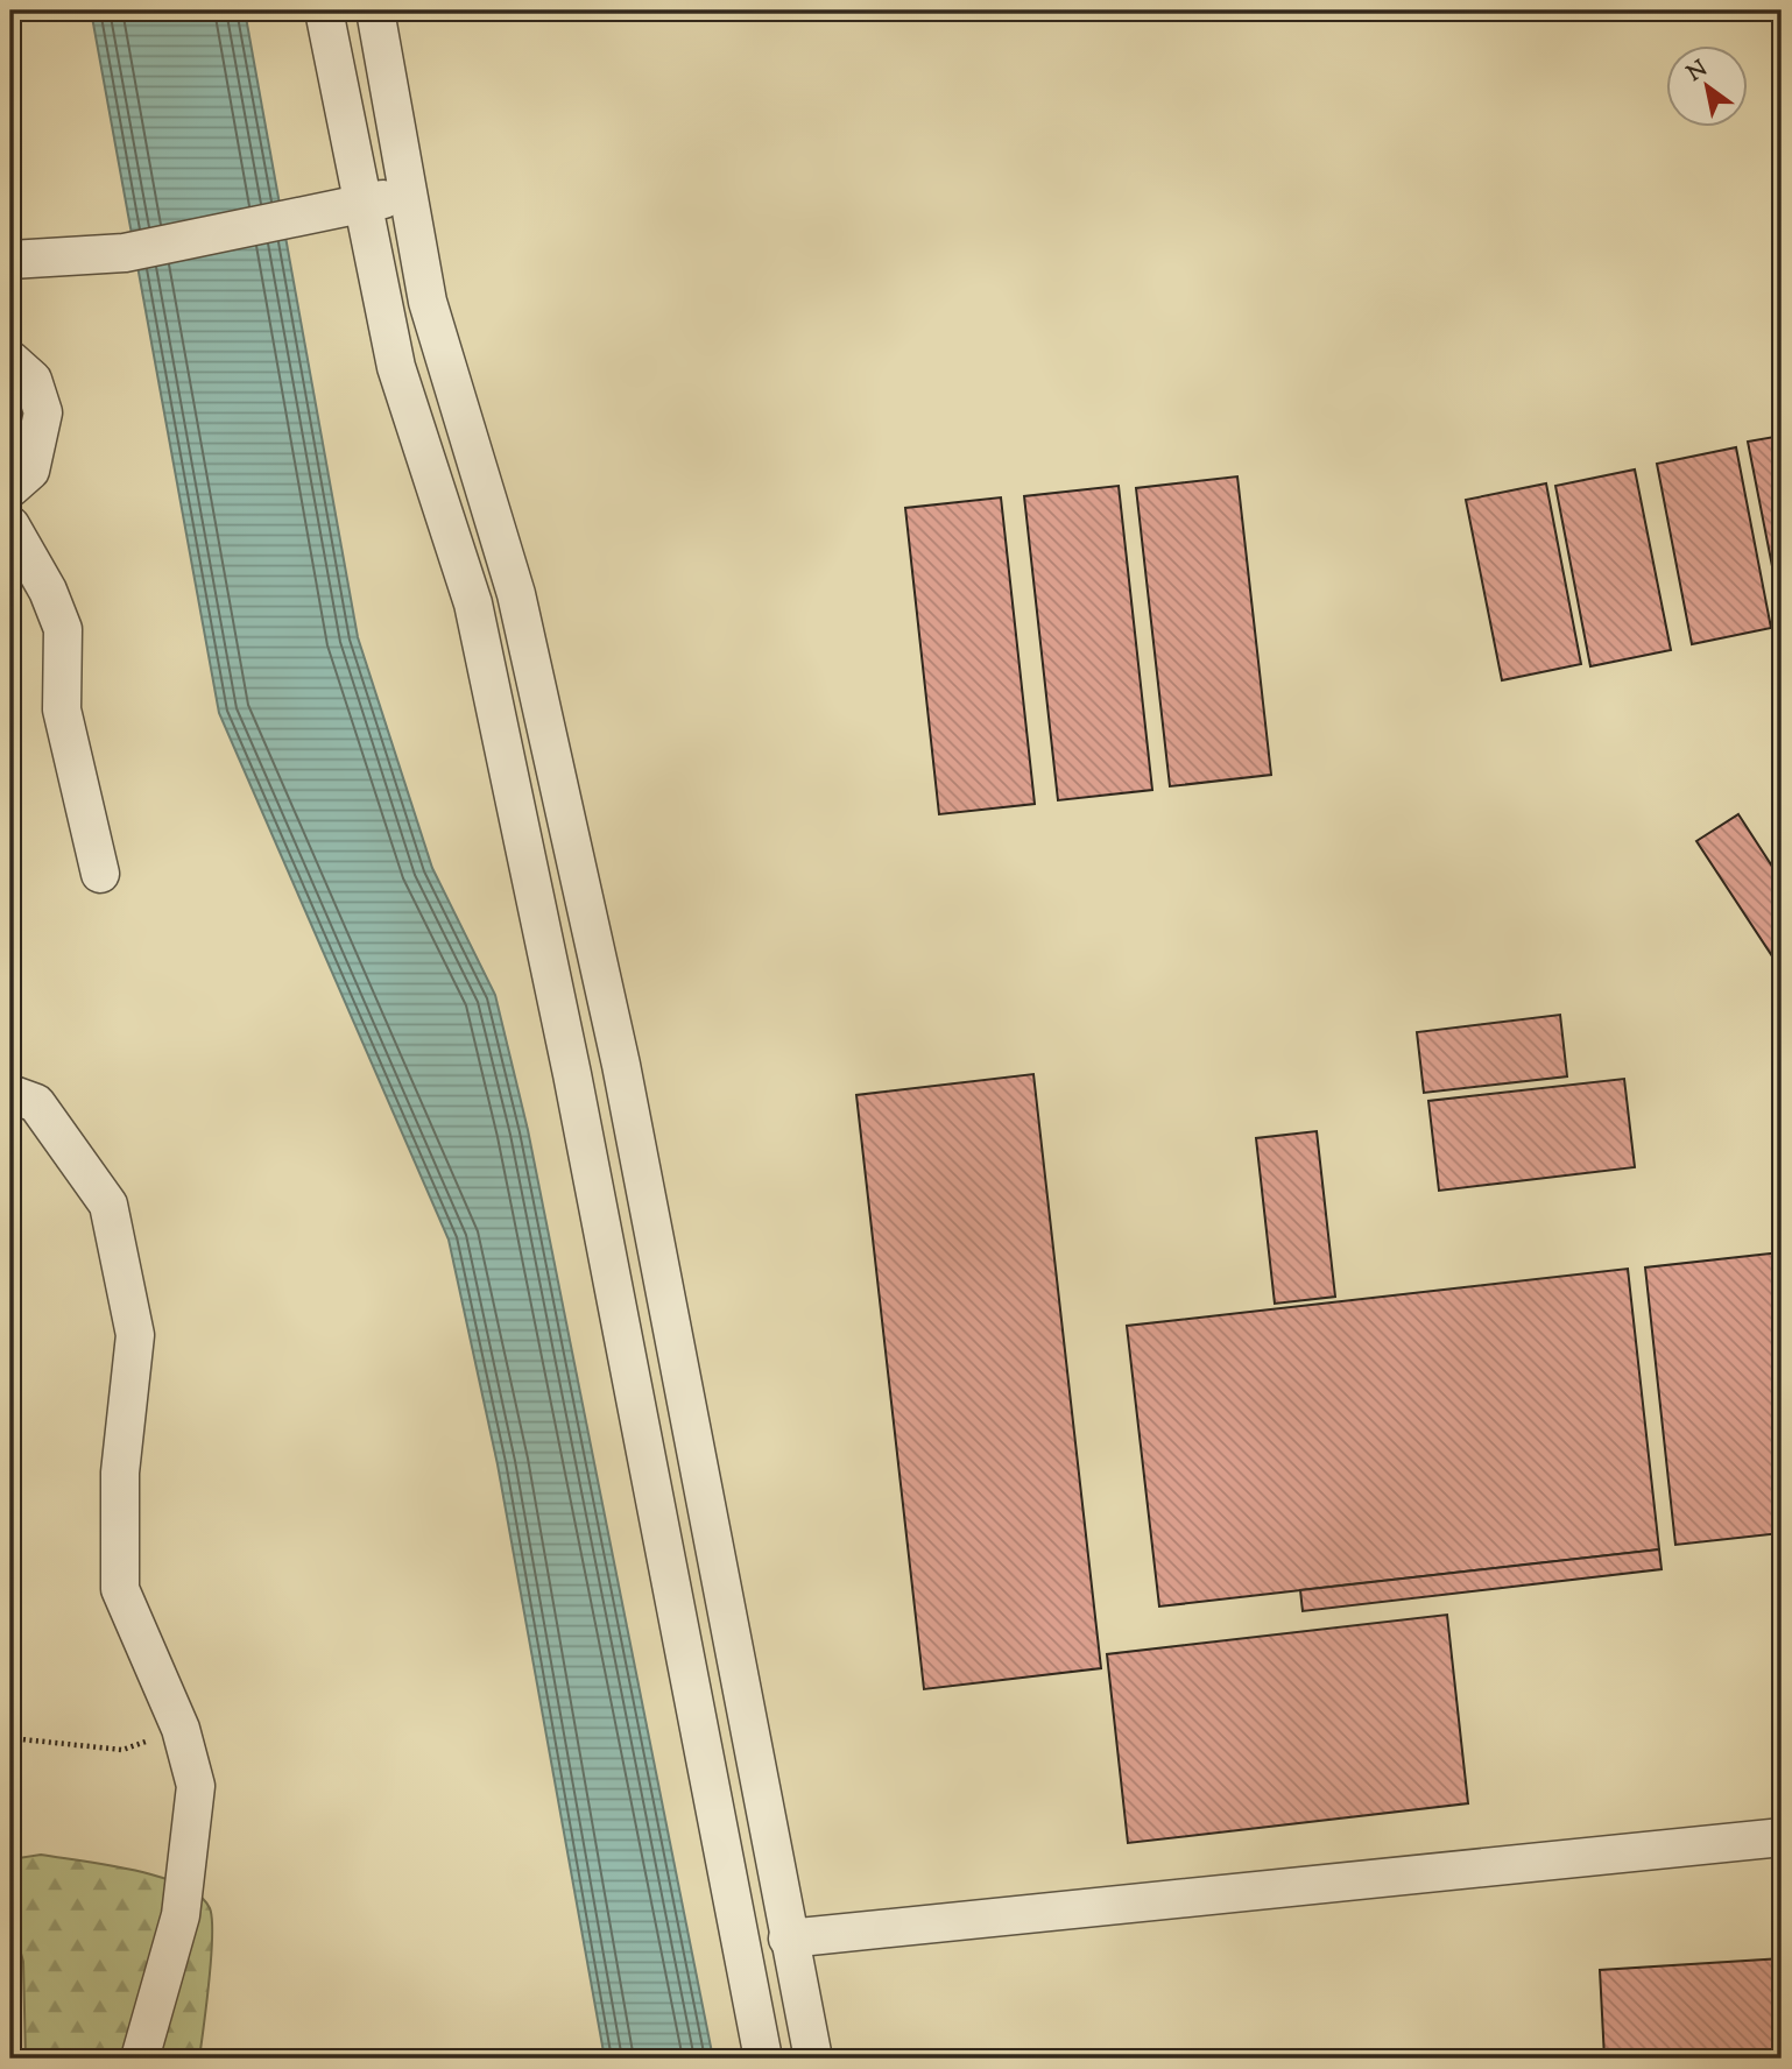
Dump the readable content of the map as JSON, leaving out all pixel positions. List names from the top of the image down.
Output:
{
  "north": "top left"
}
